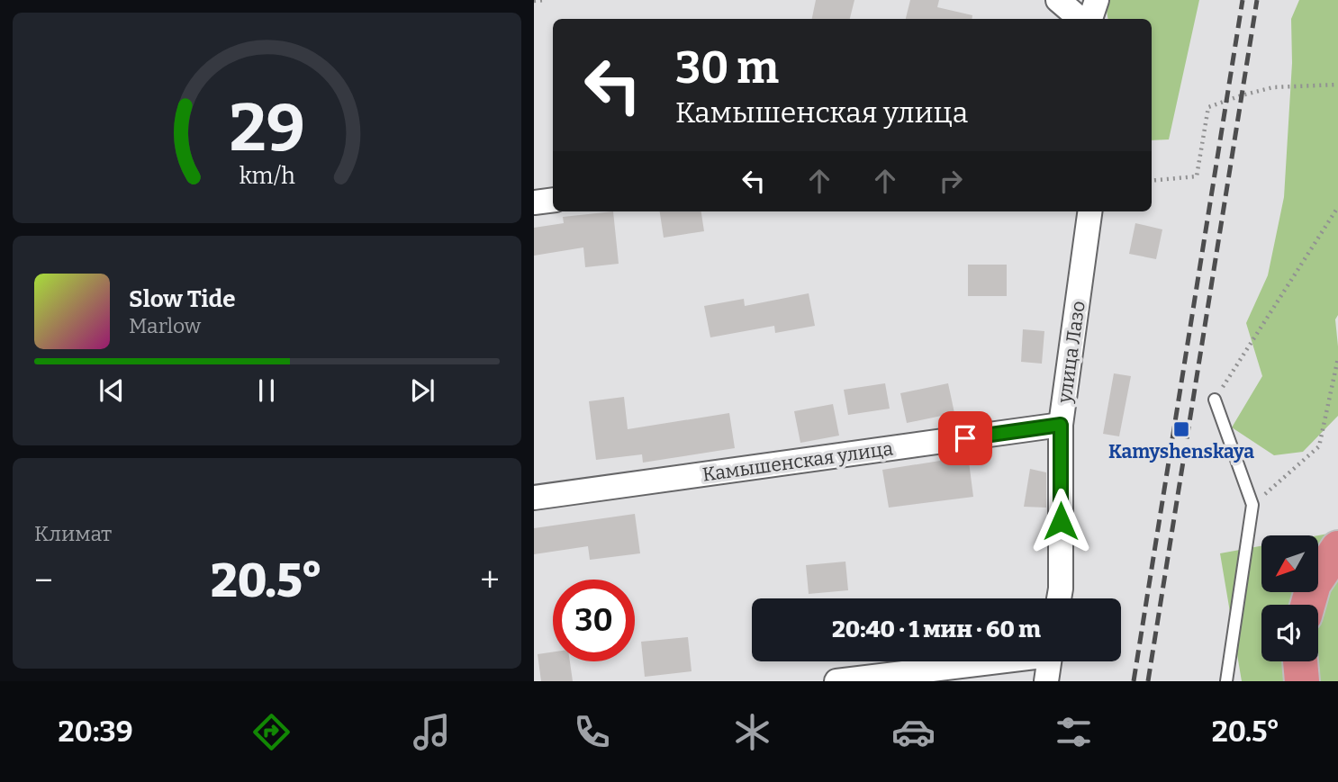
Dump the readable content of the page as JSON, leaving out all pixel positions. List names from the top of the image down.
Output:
{
  "streets": {
    "street": ["улица Лазо", "Камышенская улица"]
  },
  "crossings": [
    ["улица Лазо", "Камышенская улица"]
  ],
  "places": {
    "transit": ["Kamyshenskaya"]
  },
  "north": "bottom left",
  "page": {
    "turn": ["30 m", "Камышенская улица"],
    "song": ["Slow Tide", "Marlow"],
    "tile": "Климат",
    "heat": ["−", "20.5°", "+"],
    "limit": "30",
    "trip": "20:40 · 1 мин · 60 m",
    "tabs": ["20:39", "20.5°"],
    "gauge": ["29", "km/h"]
  }
}
